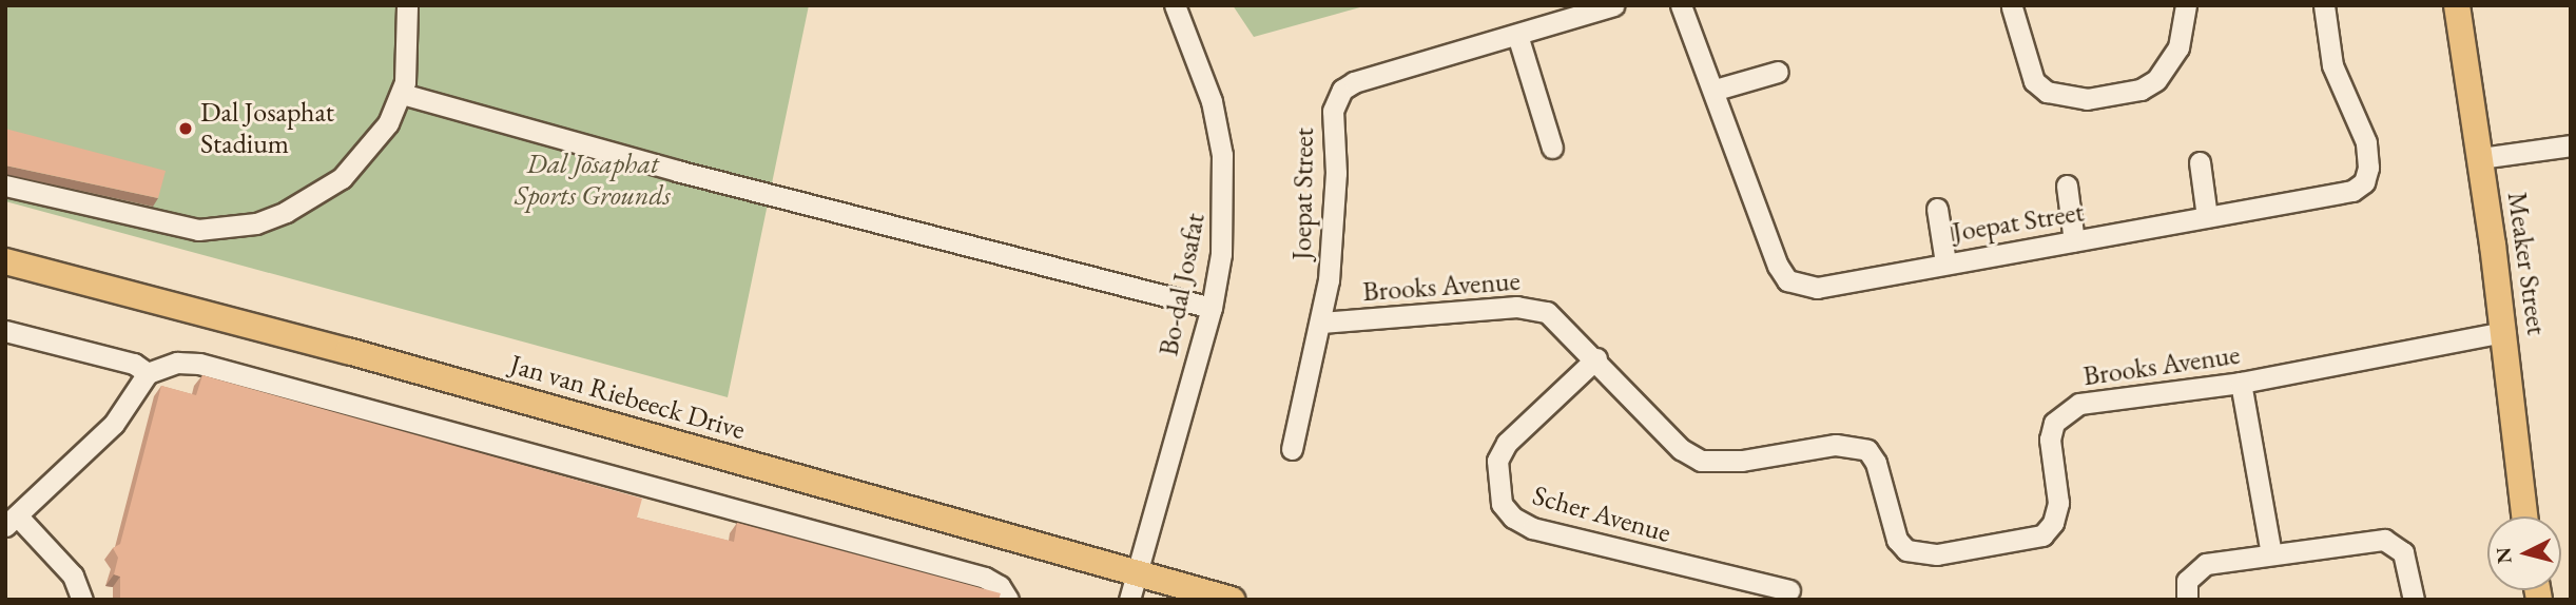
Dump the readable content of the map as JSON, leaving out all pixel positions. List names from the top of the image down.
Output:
{
  "streets": {
    "main road": ["Meaker Street", "Jan van Riebeeck Drive"],
    "street": [
      "Joepat Street",
      "Bo-dal Josafat",
      "Brooks Avenue",
      "Scher Avenue"
    ]
  },
  "crossings": [
    ["Joepat Street", "Brooks Avenue"],
    ["Meaker Street", "Brooks Avenue"],
    ["Bo-dal Josafat", "Jan van Riebeeck Drive"],
    ["Brooks Avenue", "Scher Avenue"]
  ],
  "parks": ["Dal Josaphat Sports Grounds"],
  "places": ["Dal Josaphat Stadium"],
  "north": "left"
}
